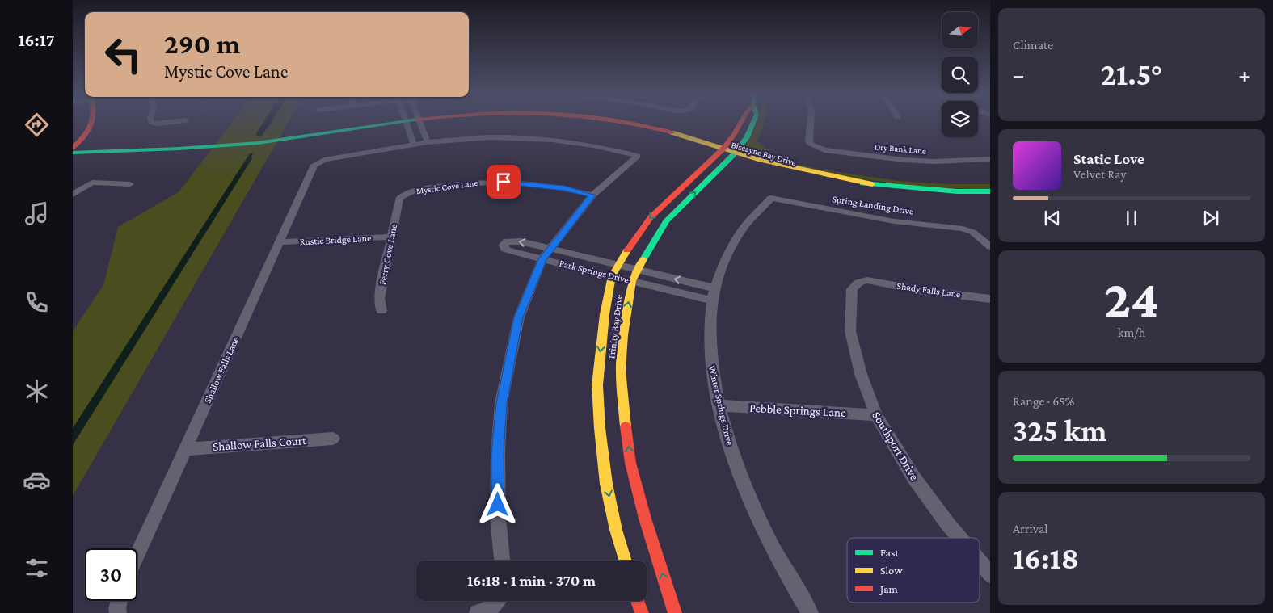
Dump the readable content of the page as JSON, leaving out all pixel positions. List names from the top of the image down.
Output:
{
  "streets": {
    "street": [
      "Dry Bank Lane",
      "Biscayne Bay Drive",
      "Mystic Cove Lane",
      "Spring Landing Drive",
      "Rustic Bridge Lane",
      "Ferry Cove Lane",
      "Park Springs Drive",
      "Shady Falls Lane",
      "Trinity Bay Drive",
      "Shallow Falls Lane",
      "Winter Springs Drive",
      "Pebble Springs Lane",
      "Shallow Falls Court",
      "Southport Drive"
    ]
  },
  "crossings": [
    ["Biscayne Bay Drive", "Trinity Bay Drive"],
    ["Mystic Cove Lane", "Ferry Cove Lane"],
    ["Spring Landing Drive", "Winter Springs Drive"],
    ["Rustic Bridge Lane", "Ferry Cove Lane"],
    ["Rustic Bridge Lane", "Shallow Falls Lane"],
    ["Park Springs Drive", "Trinity Bay Drive"],
    ["Park Springs Drive", "Winter Springs Drive"],
    ["Shady Falls Lane", "Southport Drive"],
    ["Shallow Falls Lane", "Shallow Falls Court"],
    ["Winter Springs Drive", "Pebble Springs Lane"],
    ["Pebble Springs Lane", "Southport Drive"]
  ],
  "legend": ["Fast", "Slow", "Jam"],
  "north": "right",
  "page": {
    "tabs": "16:17",
    "tile": [
      "Climate",
      ["24", "km/h"],
      ["Range · 65%", "325 km"],
      ["Arrival", "16:18"]
    ],
    "turn": ["290 m", "Mystic Cove Lane"],
    "heat": ["−", "21.5°", "+"],
    "song": ["Static Love", "Velvet Ray"],
    "limit": "30",
    "trip": "16:18 · 1 min · 370 m"
  }
}
